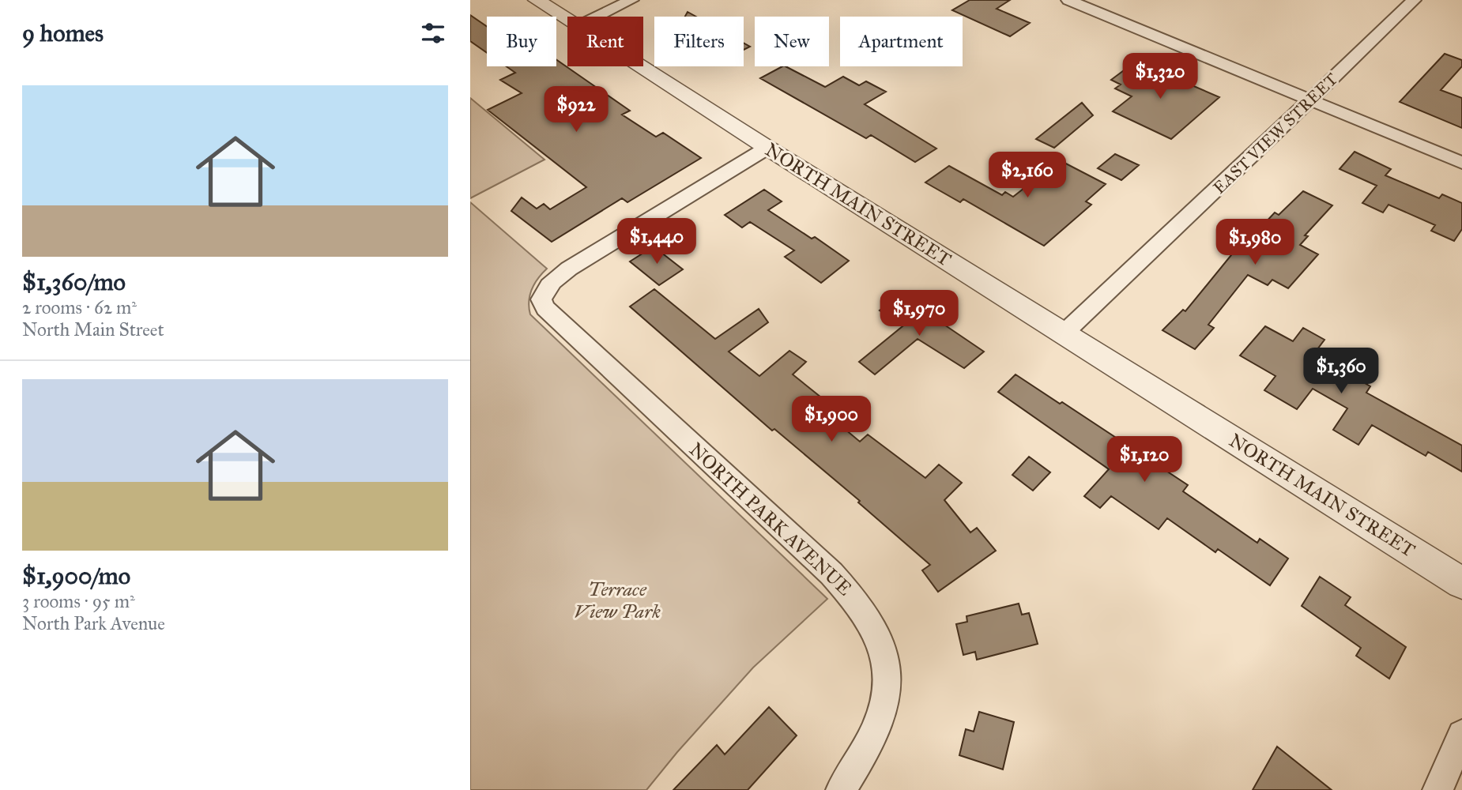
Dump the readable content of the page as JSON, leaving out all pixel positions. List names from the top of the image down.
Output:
{
  "streets": {
    "street": ["EAST VIEW STREET", "NORTH MAIN STREET", "NORTH PARK AVENUE"]
  },
  "crossings": [
    ["EAST VIEW STREET", "NORTH MAIN STREET"],
    ["NORTH MAIN STREET", "NORTH PARK AVENUE"]
  ],
  "parks": ["Terrace View Park"],
  "page": {
    "heading": "9 homes",
    "chip": [
      "Buy",
      "Rent",
      "Filters",
      "New",
      "Apartment"
    ],
    "price": [
      "$1,320",
      "$922",
      "$2,160",
      "$1,440",
      "$1,980",
      "$1,970",
      "$1,360",
      "$1,900",
      "$1,120"
    ],
    "list": [
      {
        "name": "$1,360/mo",
        "note": "2 rooms · 62 m² · North Main Street"
      },
      {
        "name": "$1,900/mo",
        "note": "3 rooms · 95 m² · North Park Avenue"
      }
    ]
  }
}
